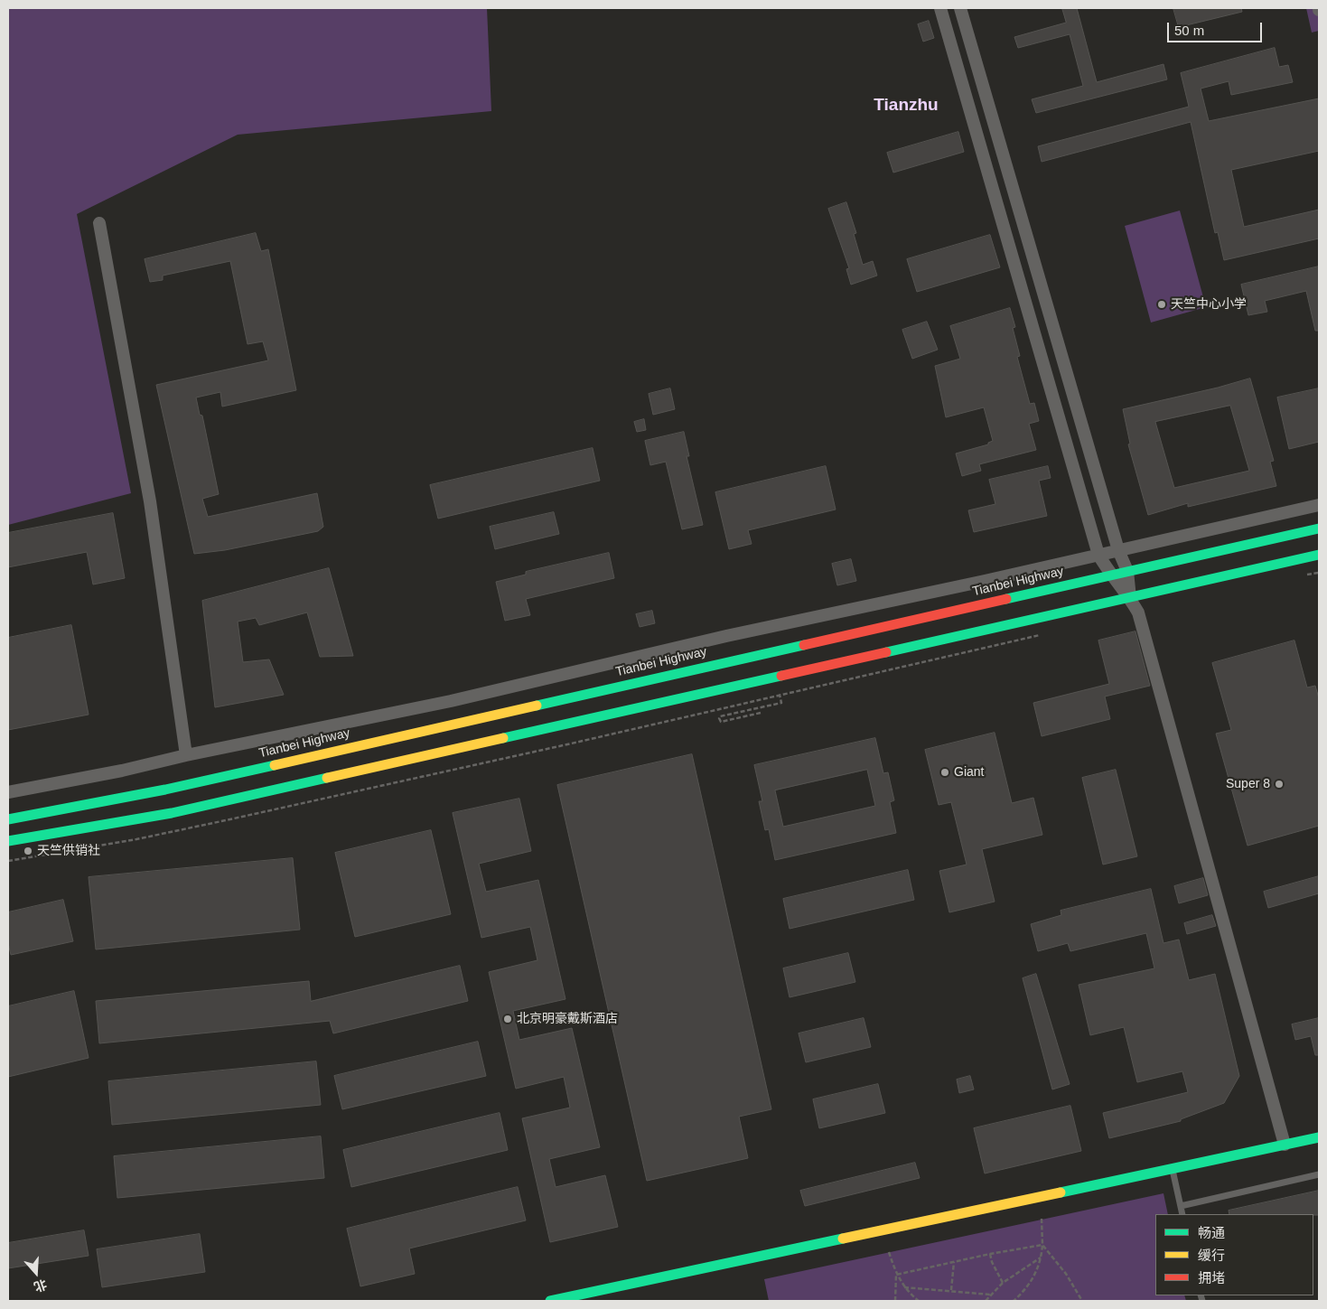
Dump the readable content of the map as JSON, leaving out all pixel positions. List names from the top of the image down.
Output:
{
  "streets": {
    "main road": ["Tianbei Highway"]
  },
  "districts": ["Tianzhu"],
  "places": [
    "天竺中心小学",
    "Giant",
    "Super 8",
    "天竺供销社",
    "北京明豪戴斯酒店"
  ],
  "legend": ["畅通", "缓行", "拥堵"],
  "scale_bar": "50 m",
  "north": "bottom"
}
